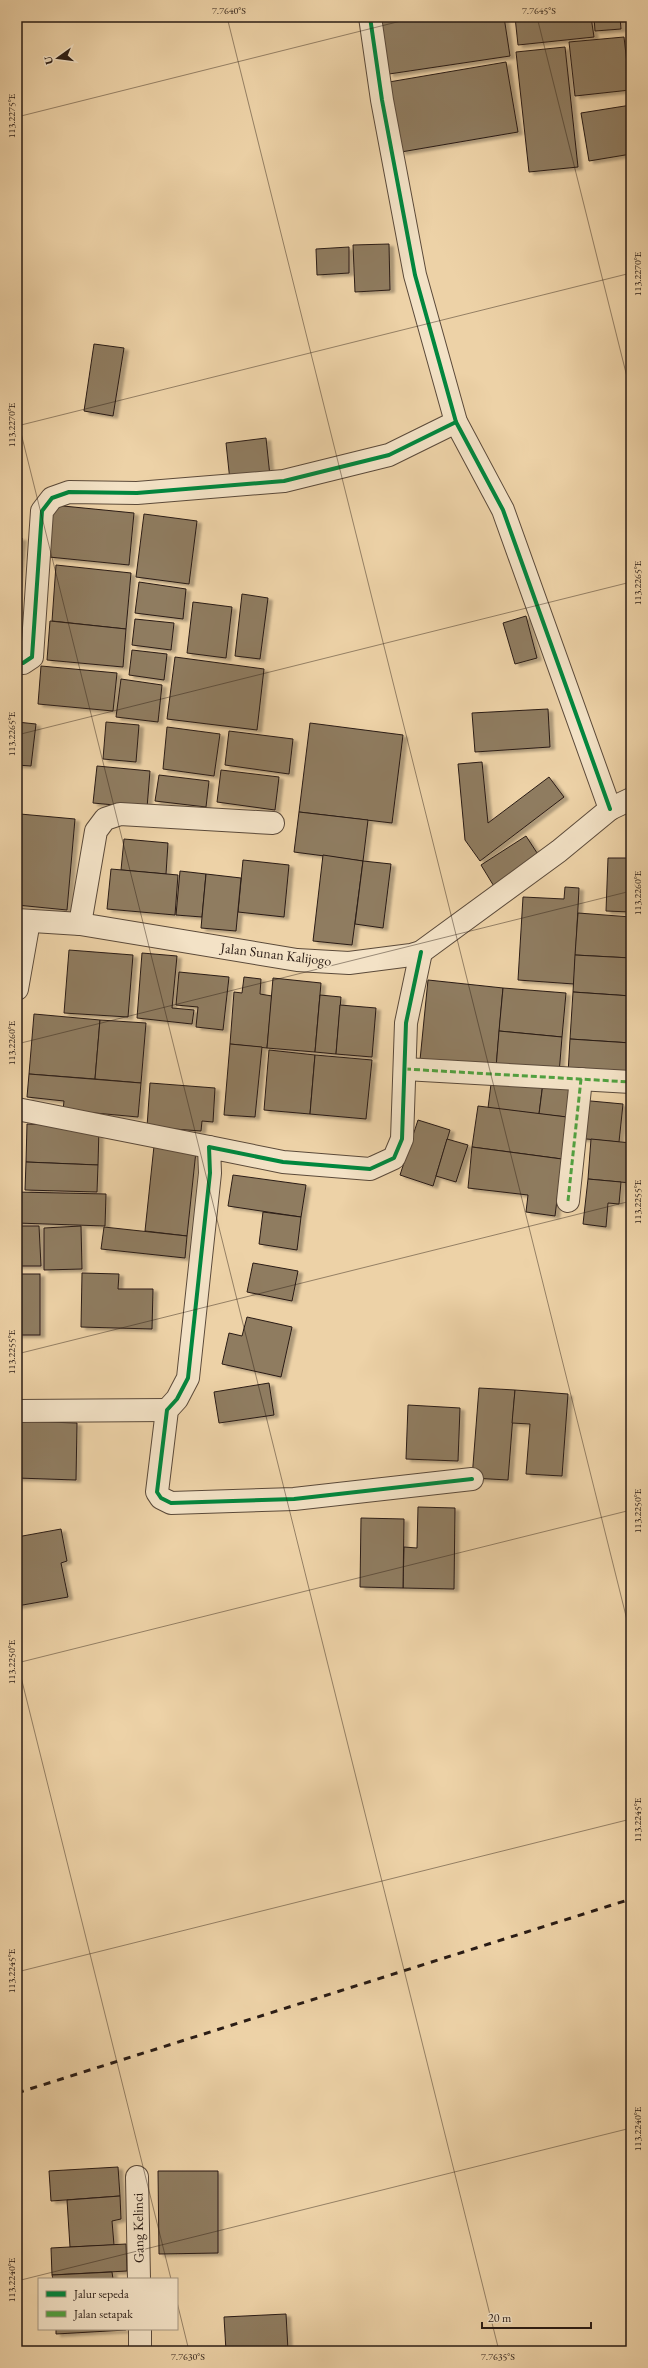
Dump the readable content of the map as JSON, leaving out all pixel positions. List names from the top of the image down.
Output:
{
  "streets": {
    "street": ["Jalan Sunan Kalijogo", "Gang Kelinci"]
  },
  "legend": ["Jalur sepeda", "Jalan setapak"],
  "scale_bar": "20 m",
  "north": "left",
  "coordinates": [
    "7.7640°S",
    "7.7645°S",
    "113.2275°E",
    "113.2270°E",
    "113.2265°E",
    "113.2260°E",
    "113.2255°E",
    "113.2250°E",
    "113.2245°E",
    "113.2240°E",
    "7.7630°S",
    "7.7635°S"
  ]
}
